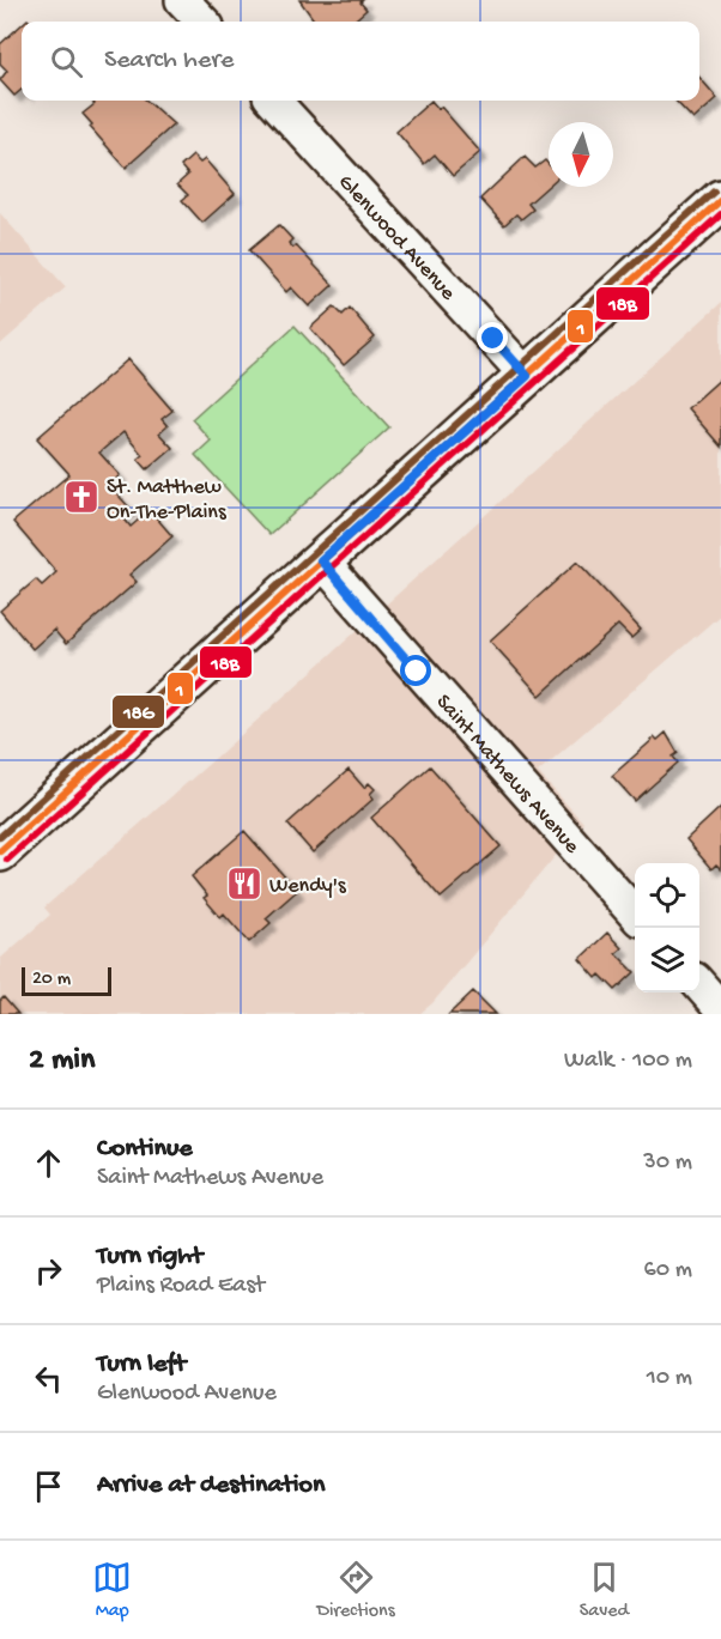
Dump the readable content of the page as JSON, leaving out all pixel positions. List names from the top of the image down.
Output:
{
  "streets": {
    "street": ["Glenwood Avenue", "Saint Mathews Avenue"]
  },
  "places": {
    "church": ["St. Matthew On-The-Plains"],
    "restaurant": ["Wendy's"]
  },
  "lines": ["transit line 18G", "transit line 1", "transit line 18B"],
  "scale_bar": "20 m",
  "north": "bottom",
  "page": {
    "search": "Search here",
    "scale": "20 m",
    "heading": ["2 min", "Walk · 100 m"],
    "list": [
      ["Continue", "Saint Mathews Avenue", "30 m"],
      ["Turn right", "Plains Road East", "60 m"],
      ["Turn left", "Glenwood Avenue", "10 m"],
      "Arrive at destination"
    ],
    "nav": ["Map", "Directions", "Saved"]
  }
}
